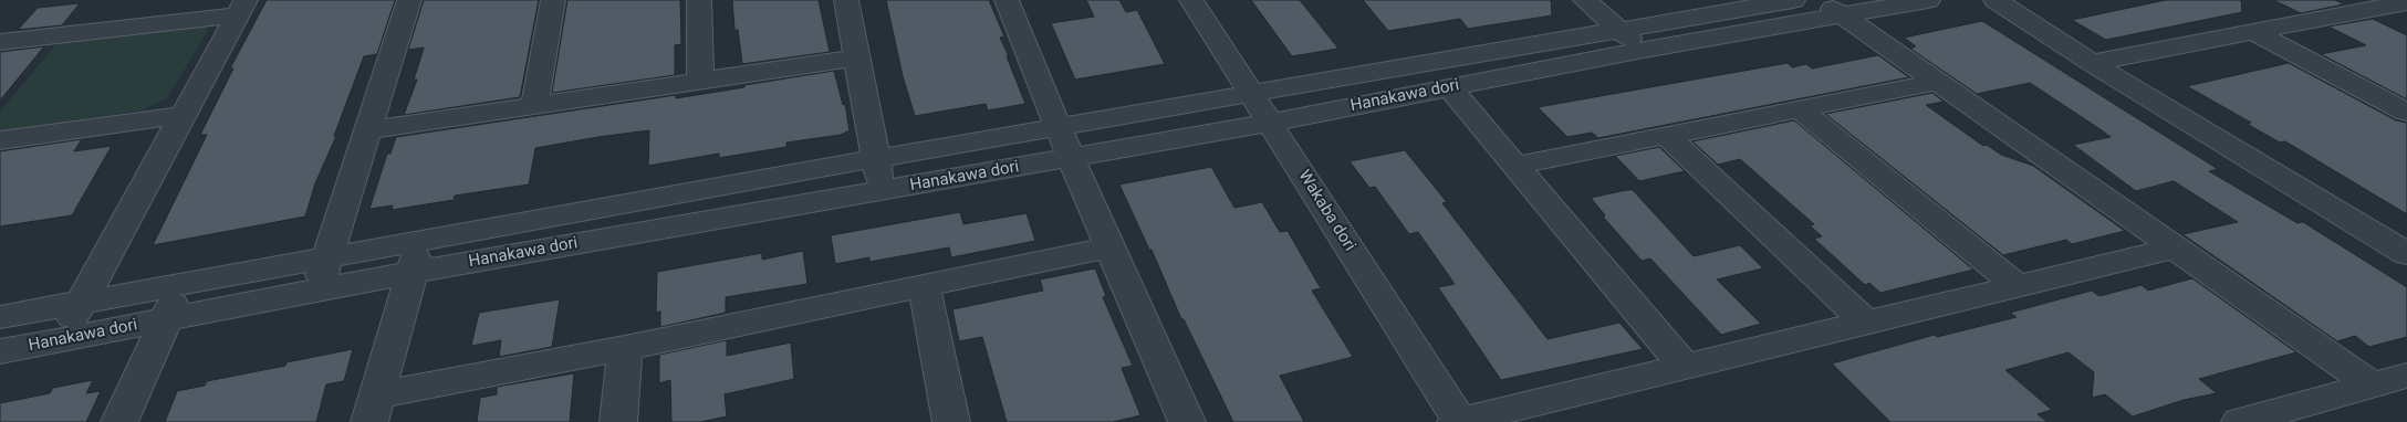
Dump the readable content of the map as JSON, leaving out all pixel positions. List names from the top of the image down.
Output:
{
  "streets": {
    "street": ["Hanakawa dori", "Wakaba dori"]
  },
  "crossings": [
    ["Hanakawa dori", "Wakaba dori"]
  ]
}
